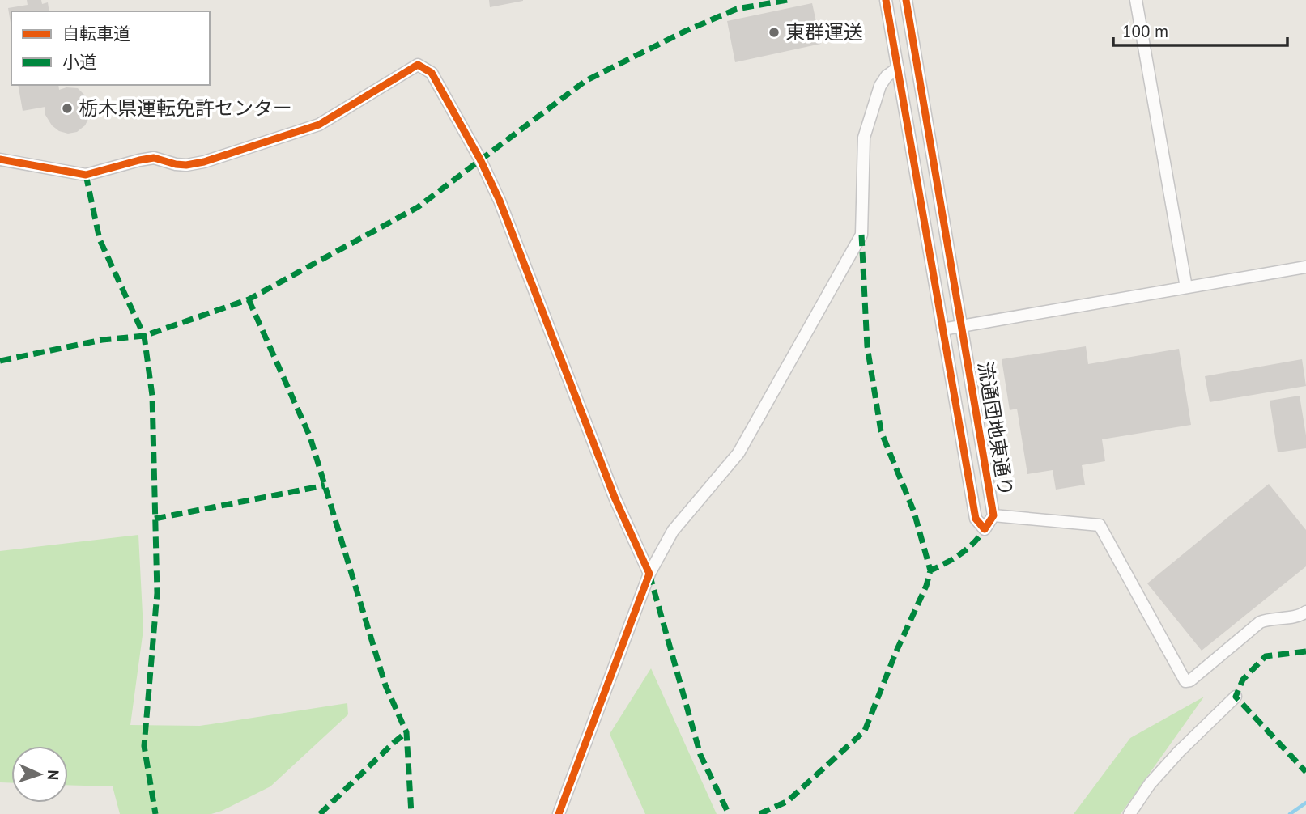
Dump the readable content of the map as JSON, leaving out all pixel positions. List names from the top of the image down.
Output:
{
  "streets": {
    "street": ["流通団地東通り"]
  },
  "places": ["東群運送", "栃木県運転免許センター"],
  "legend": ["自転車道", "小道"],
  "scale_bar": "100 m",
  "north": "right"
}
